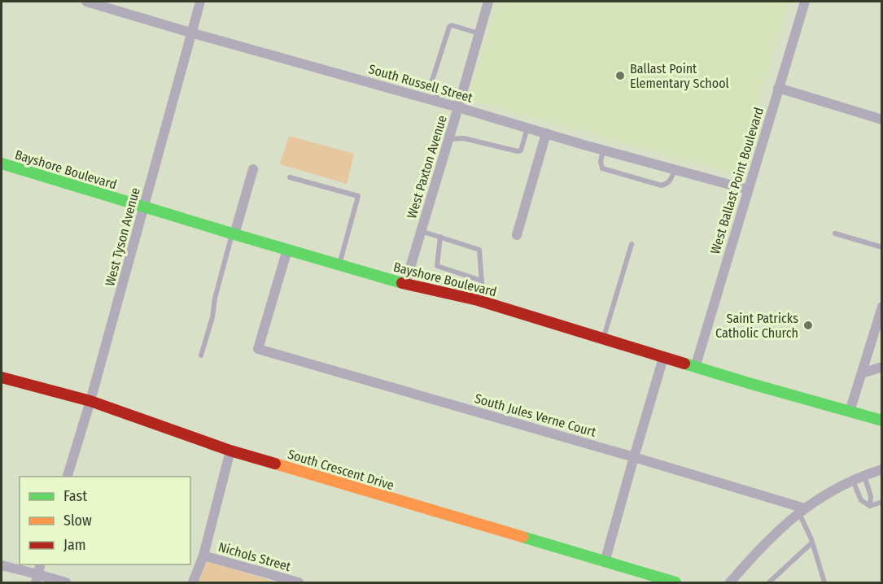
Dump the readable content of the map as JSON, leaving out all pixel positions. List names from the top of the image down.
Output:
{
  "streets": {
    "street": [
      "South Russell Street",
      "West Paxton Avenue",
      "Bayshore Boulevard",
      "West Ballast Point Boulevard",
      "West Tyson Avenue",
      "South Jules Verne Court",
      "South Crescent Drive",
      "Nichols Street"
    ]
  },
  "crossings": [
    ["South Russell Street", "West Paxton Avenue"],
    ["South Russell Street", "West Ballast Point Boulevard"],
    ["South Russell Street", "West Tyson Avenue"],
    ["West Paxton Avenue", "Bayshore Boulevard"],
    ["Bayshore Boulevard", "West Ballast Point Boulevard"],
    ["Bayshore Boulevard", "West Tyson Avenue"],
    ["Bayshore Boulevard", "South Jules Verne Court"],
    ["West Tyson Avenue", "South Crescent Drive"]
  ],
  "places": ["Ballast Point Elementary School", "Saint Patricks Catholic Church"],
  "legend": ["Fast", "Slow", "Jam"]
}
